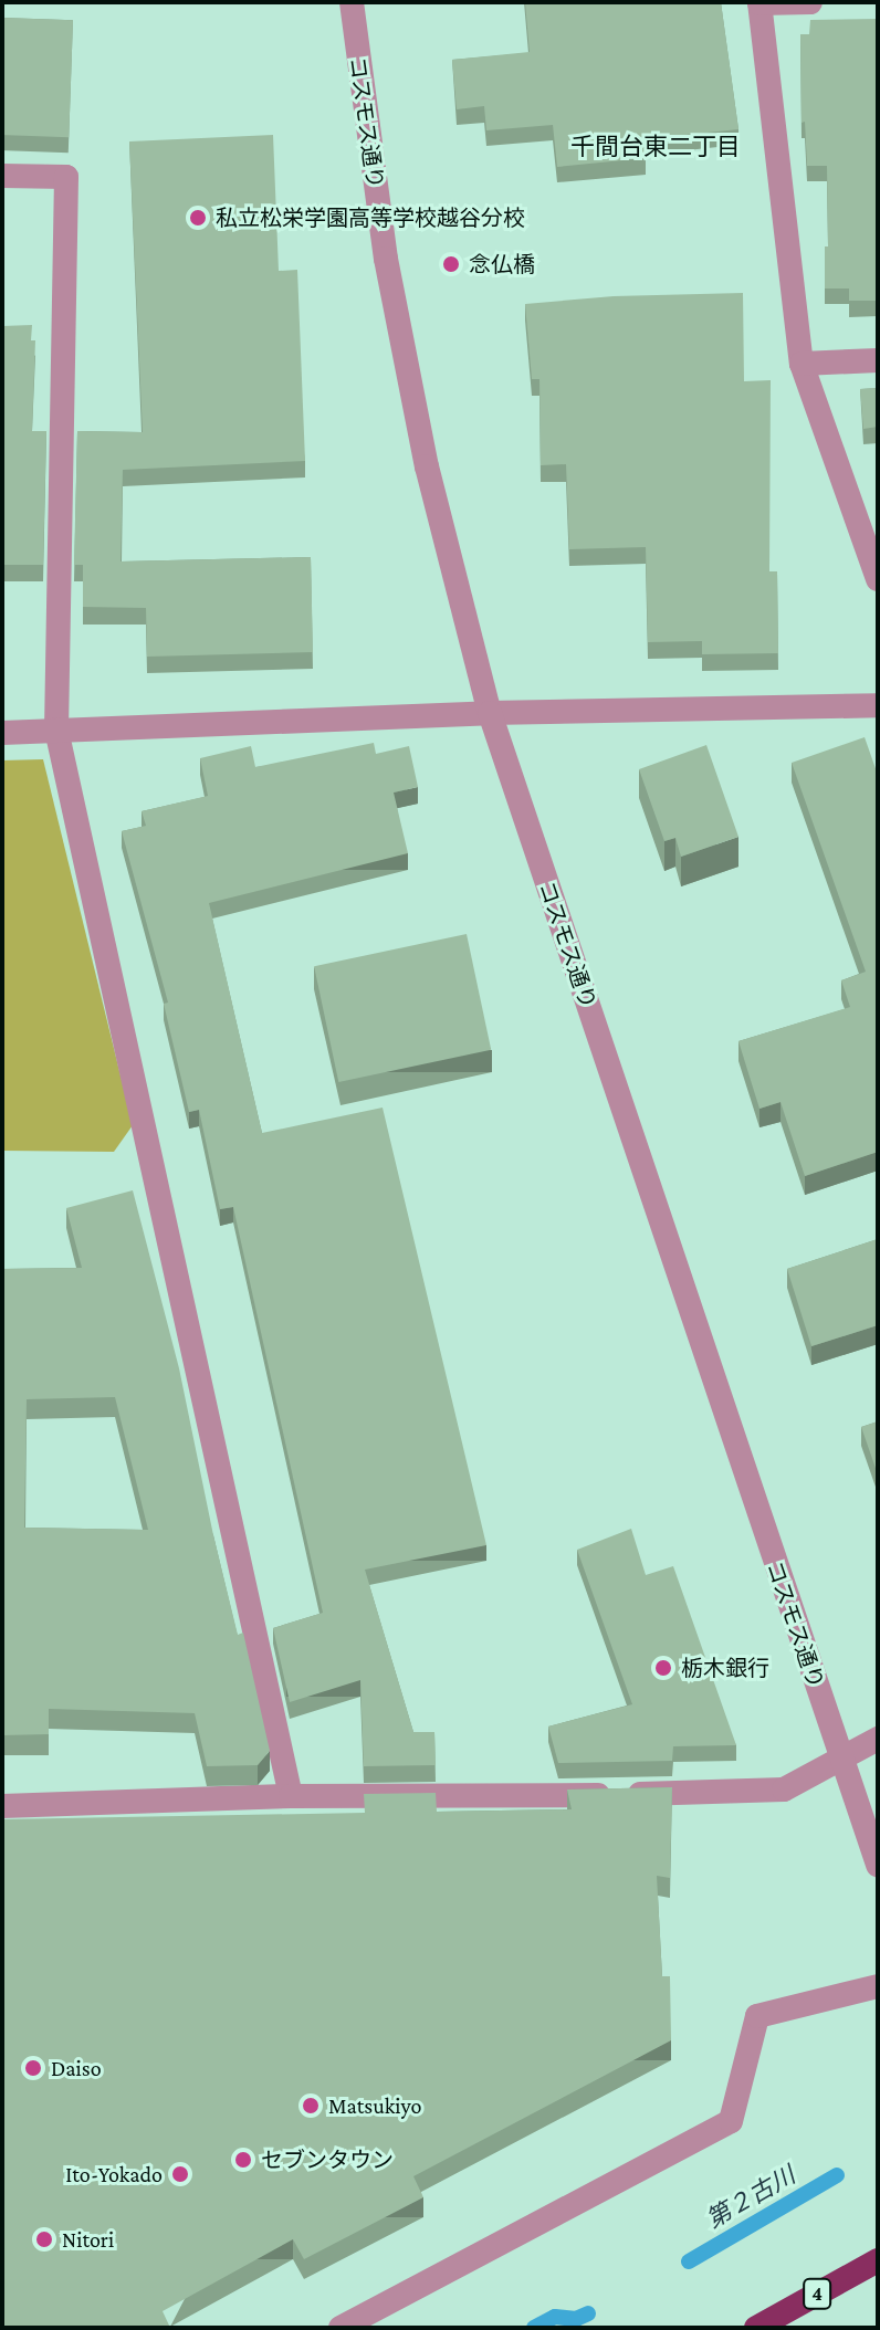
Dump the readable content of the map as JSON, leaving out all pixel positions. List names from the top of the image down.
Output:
{
  "streets": {
    "highway": ["4"],
    "street": ["コスモス通り"]
  },
  "districts": ["千間台東二丁目"],
  "water": ["第２古川"],
  "places": [
    "私立松栄学園高等学校越谷分校",
    "念仏橋",
    "栃木銀行",
    "Daiso",
    "Matsukiyo",
    "セブンタウン",
    "Ito-Yokado",
    "Nitori"
  ]
}
